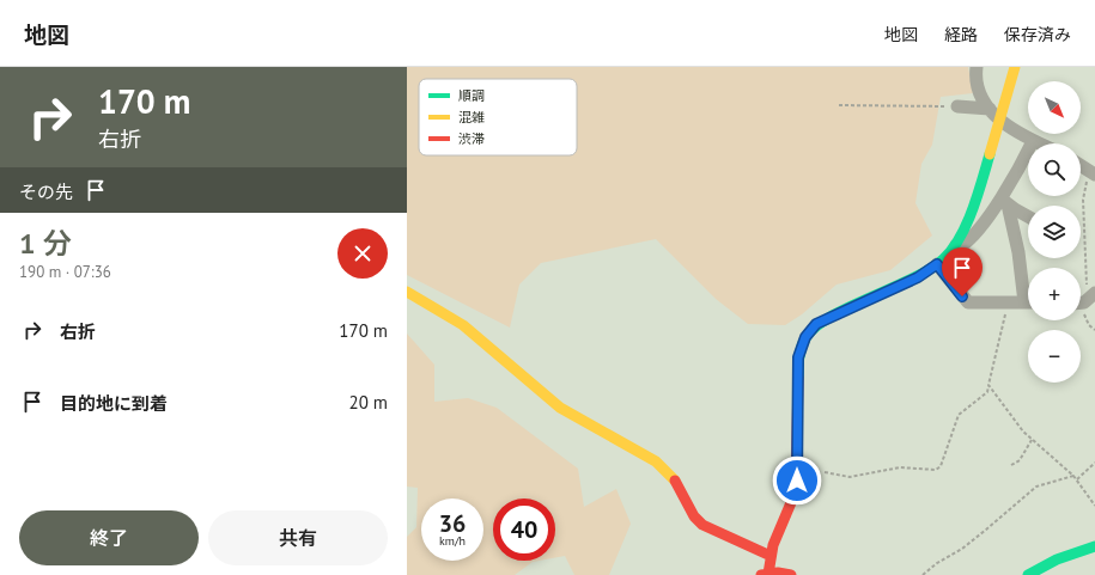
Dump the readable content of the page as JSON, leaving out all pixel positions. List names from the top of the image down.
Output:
{
  "legend": ["順調", "混雑", "渋滞"],
  "north": "bottom right",
  "page": {
    "header": "地図",
    "nav": ["地図", "経路", "保存済み"],
    "turn": ["170 m", "右折"],
    "map_buttons": ["+", "−"],
    "then": "その先",
    "heading": ["1 分", "190 m · 07:36"],
    "list": [
      {
        "name": "右折",
        "value": "170 m"
      },
      {
        "name": "目的地に到着",
        "value": "20 m"
      }
    ],
    "speed": "36 km/h",
    "limit": "40",
    "buttons": ["終了", "共有"]
  }
}
